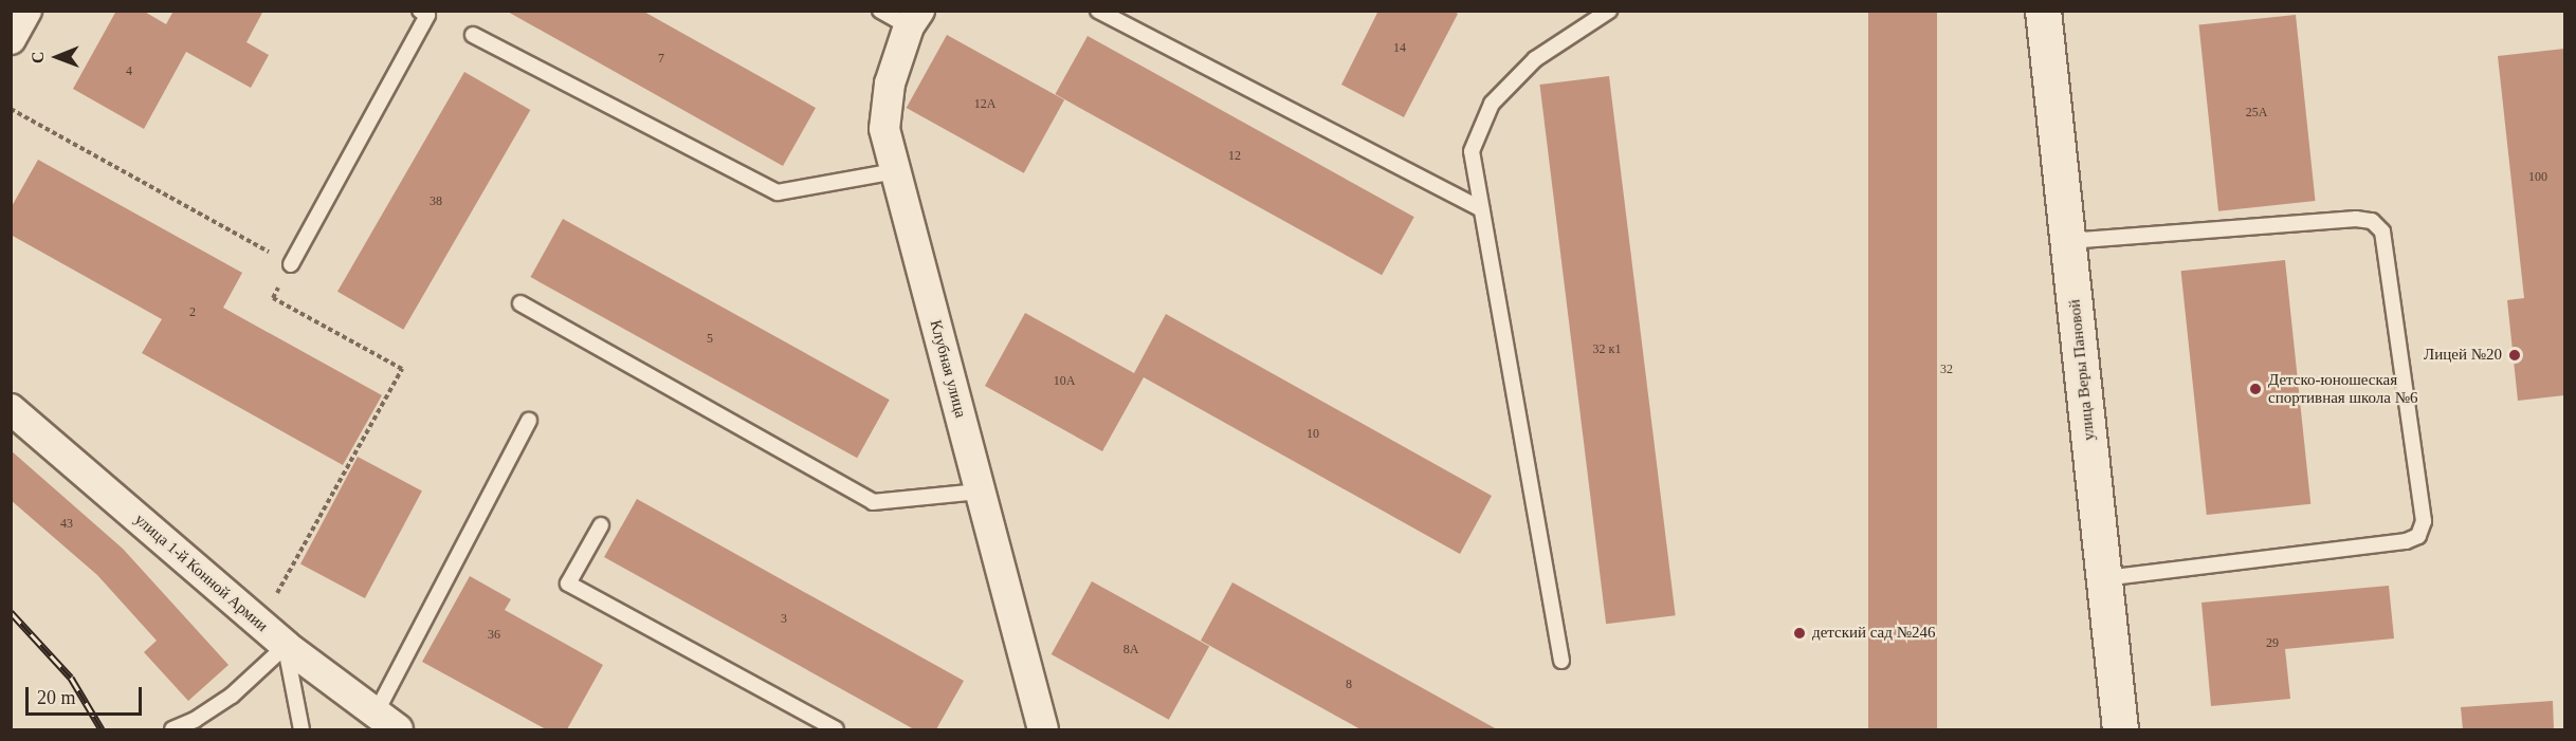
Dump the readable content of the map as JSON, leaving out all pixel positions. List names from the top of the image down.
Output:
{
  "streets": {
    "street": ["Клубная улица", "улица Веры Пановой", "улица 1-й Конной Армии"]
  },
  "places": ["Лицей №20", "Детско-юношеская спортивная школа №6", "детский сад №246"],
  "house_numbers": [
    "14",
    "7",
    "4",
    "12А",
    "25А",
    "12",
    "100",
    "38",
    "2",
    "5",
    "32 к1",
    "32",
    "10А",
    "10",
    "43",
    "3",
    "36",
    "29",
    "8А",
    "8"
  ],
  "scale_bar": "20 m",
  "north": "left"
}
